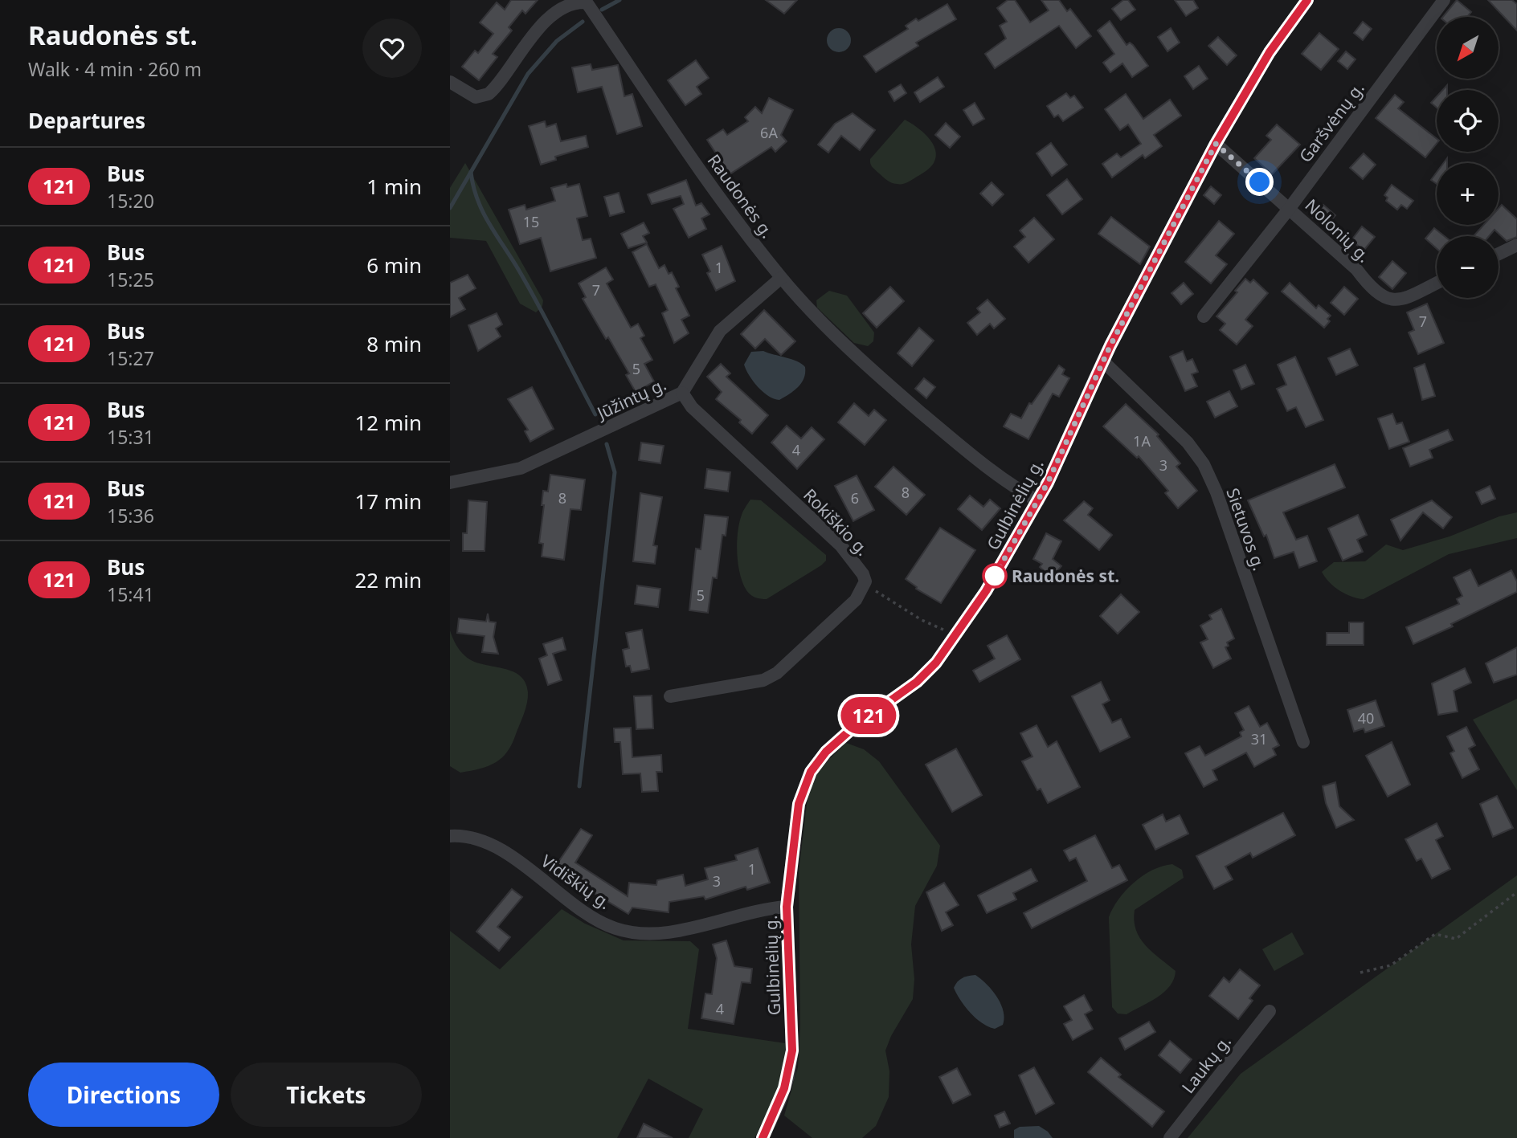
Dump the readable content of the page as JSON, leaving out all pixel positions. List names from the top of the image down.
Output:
{
  "streets": {
    "street": [
      "Garšvėnų g.",
      "Raudonės g.",
      "Nolonių g.",
      "Jūžintų g.",
      "Gulbinėlių g.",
      "Rokiškio g.",
      "Sietuvos g.",
      "Vidiškių g.",
      "Laukų g."
    ]
  },
  "crossings": [
    ["Garšvėnų g.", "Nolonių g."],
    ["Raudonės g.", "Jūžintų g."],
    ["Raudonės g.", "Gulbinėlių g."],
    ["Nolonių g.", "Gulbinėlių g."],
    ["Jūžintų g.", "Rokiškio g."],
    ["Gulbinėlių g.", "Sietuvos g."],
    ["Gulbinėlių g.", "Vidiškių g."]
  ],
  "places": ["Raudonės st."],
  "lines": ["bus line 121"],
  "house_numbers": [
    "6A",
    "15",
    "1",
    "7",
    "7",
    "5",
    "1A",
    "4",
    "3",
    "8",
    "8",
    "6",
    "5",
    "40",
    "31",
    "1",
    "3",
    "4"
  ],
  "north": "bottom left",
  "page": {
    "heading": [
      ["Raudonės st.", "Walk · 4 min · 260 m"],
      "Departures"
    ],
    "on_map": "121",
    "map_buttons": ["+", "−"],
    "list": [
      {
        "mark": "121",
        "name": "Bus",
        "note": "15:20",
        "value": "1 min"
      },
      {
        "mark": "121",
        "name": "Bus",
        "note": "15:25",
        "value": "6 min"
      },
      {
        "mark": "121",
        "name": "Bus",
        "note": "15:27",
        "value": "8 min"
      },
      {
        "mark": "121",
        "name": "Bus",
        "note": "15:31",
        "value": "12 min"
      },
      {
        "mark": "121",
        "name": "Bus",
        "note": "15:36",
        "value": "17 min"
      },
      {
        "mark": "121",
        "name": "Bus",
        "note": "15:41",
        "value": "22 min"
      }
    ],
    "buttons": ["Directions", "Tickets"]
  }
}
